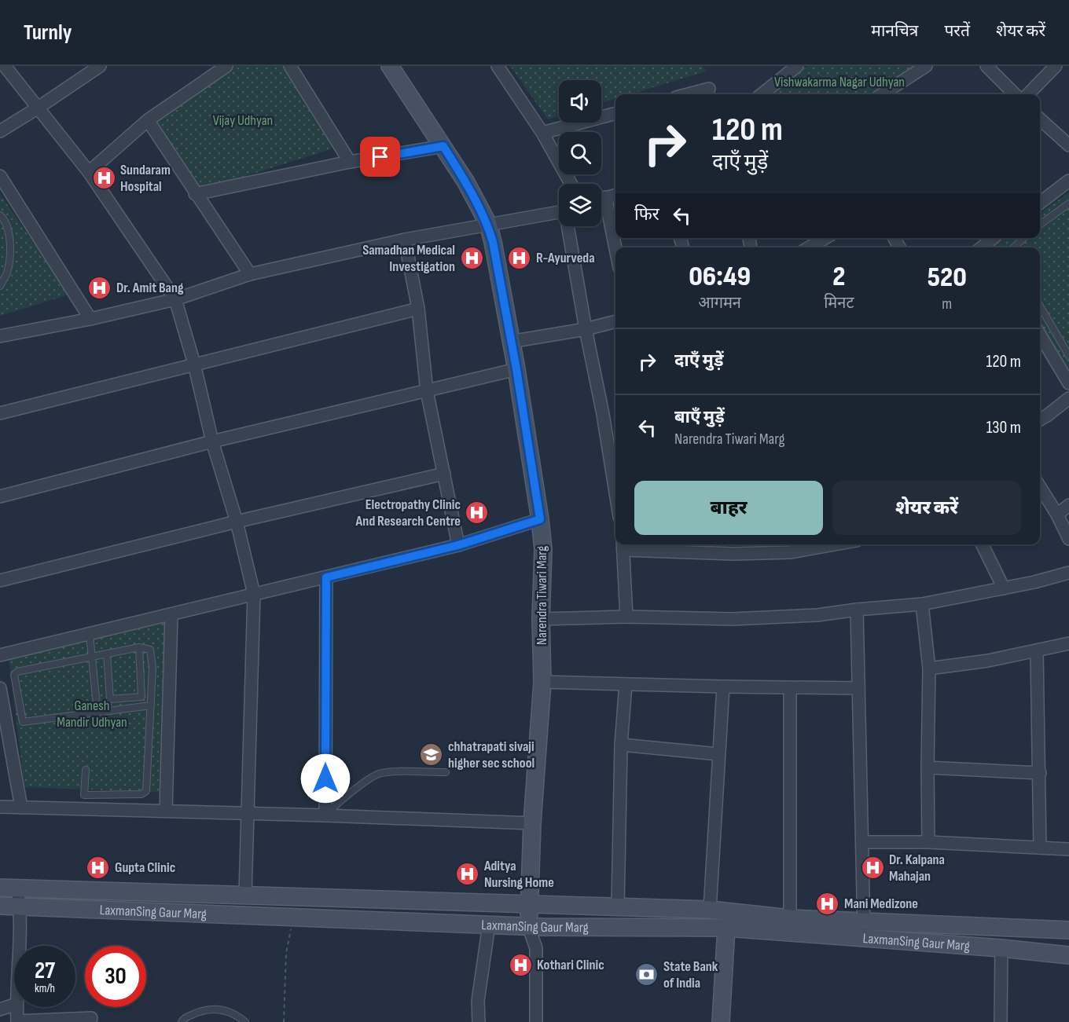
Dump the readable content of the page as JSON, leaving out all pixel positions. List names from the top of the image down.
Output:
{
  "streets": {
    "main road": ["Narendra Tiwari Marg", "LaxmanSing Gaur Marg"]
  },
  "crossings": [
    ["Narendra Tiwari Marg", "LaxmanSing Gaur Marg"]
  ],
  "parks": ["Vishwakarma Nagar Udhyan", "Vijay Udhyan", "Ganesh Mandir Udhyan"],
  "places": {
    "hospital": [
      "Sundaram Hospital",
      "Samadhan Medical Investigation",
      "R-Ayurveda",
      "Dr. Amit Bang",
      "Electropathy Clinic And Research Centre",
      "Gupta Clinic",
      "Dr. Kalpana Mahajan",
      "Aditya Nursing Home",
      "Mani Medizone",
      "Kothari Clinic"
    ],
    "school or university": ["chhatrapati sivaji higher sec school"],
    "bank": ["State Bank of India"]
  },
  "page": {
    "header": "Turnly",
    "nav": ["मानचित्र", "परतें", "शेयर करें"],
    "turn": ["120 m", "दाएँ मुड़ें"],
    "then": "फिर",
    "eta": [
      "06:49",
      "आगमन",
      "2",
      "मिनट",
      "520",
      "m"
    ],
    "list": [
      {
        "name": "दाएँ मुड़ें",
        "value": "120 m"
      },
      {
        "name": "बाएँ मुड़ें",
        "note": "Narendra Tiwari Marg",
        "value": "130 m"
      }
    ],
    "buttons": ["बाहर", "शेयर करें"],
    "speed": "27 km/h",
    "limit": "30"
  }
}
